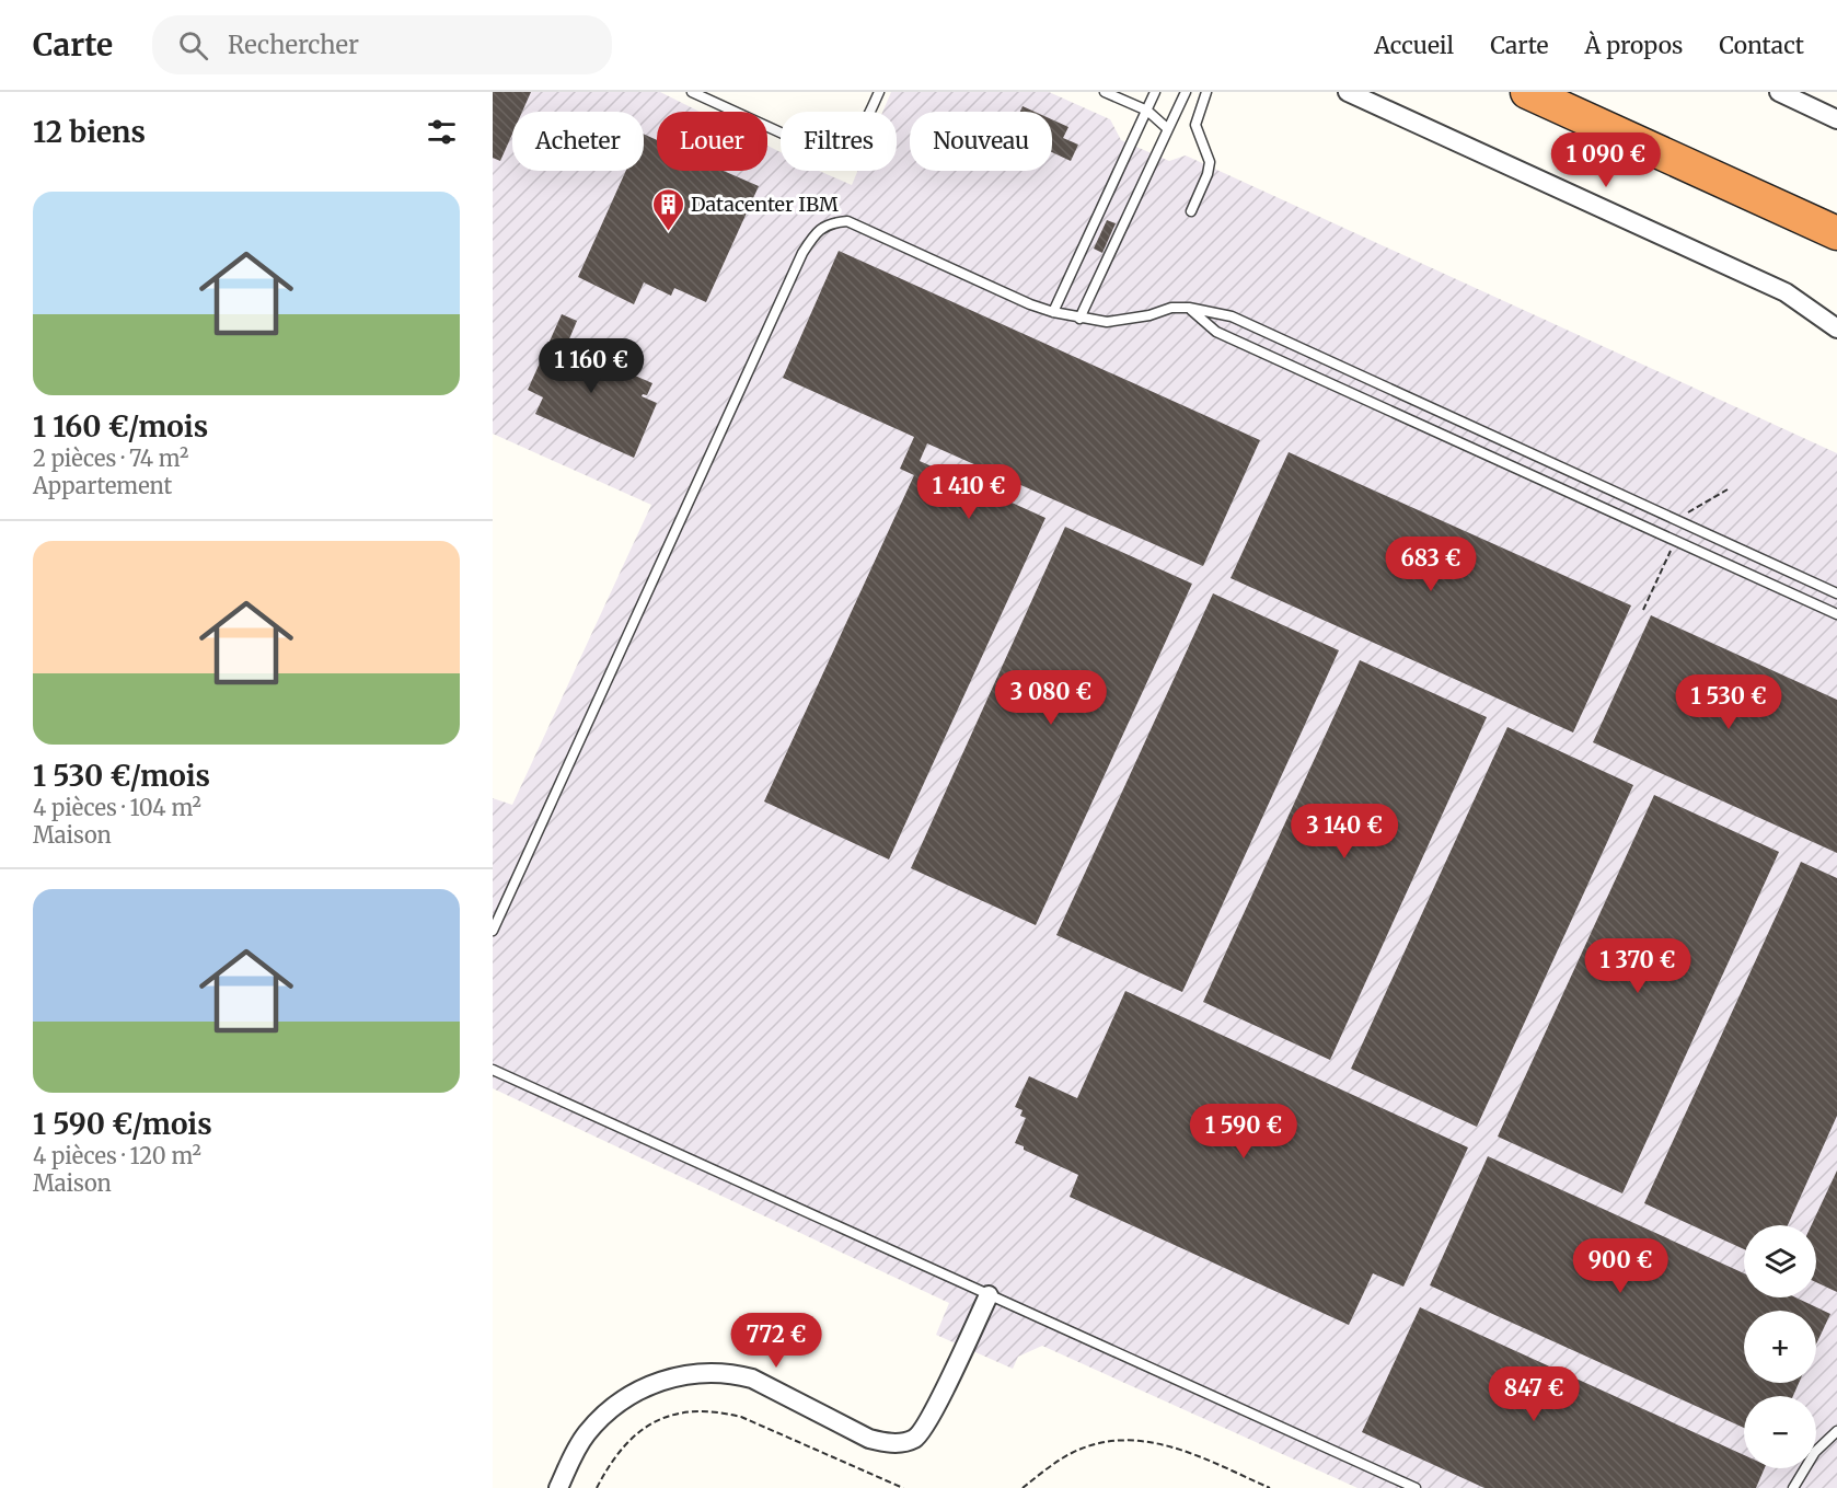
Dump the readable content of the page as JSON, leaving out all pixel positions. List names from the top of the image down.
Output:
{
  "places": {
    "building": ["Datacenter IBM"]
  },
  "page": {
    "header": "Carte",
    "search": "Rechercher",
    "nav": [
      "Accueil",
      "Carte",
      "À propos",
      "Contact"
    ],
    "heading": "12 biens",
    "chip": [
      "Acheter",
      "Louer",
      "Filtres",
      "Nouveau"
    ],
    "price": [
      "1 090 €",
      "1 160 €",
      "1 410 €",
      "683 €",
      "3 080 €",
      "1 530 €",
      "3 140 €",
      "1 370 €",
      "1 590 €",
      "900 €",
      "772 €",
      "847 €"
    ],
    "list": [
      {
        "name": "1 160 €/mois",
        "note": "2 pièces · 74 m² · Appartement"
      },
      {
        "name": "1 530 €/mois",
        "note": "4 pièces · 104 m² · Maison"
      },
      {
        "name": "1 590 €/mois",
        "note": "4 pièces · 120 m² · Maison"
      }
    ],
    "map_buttons": ["+", "−"]
  }
}
